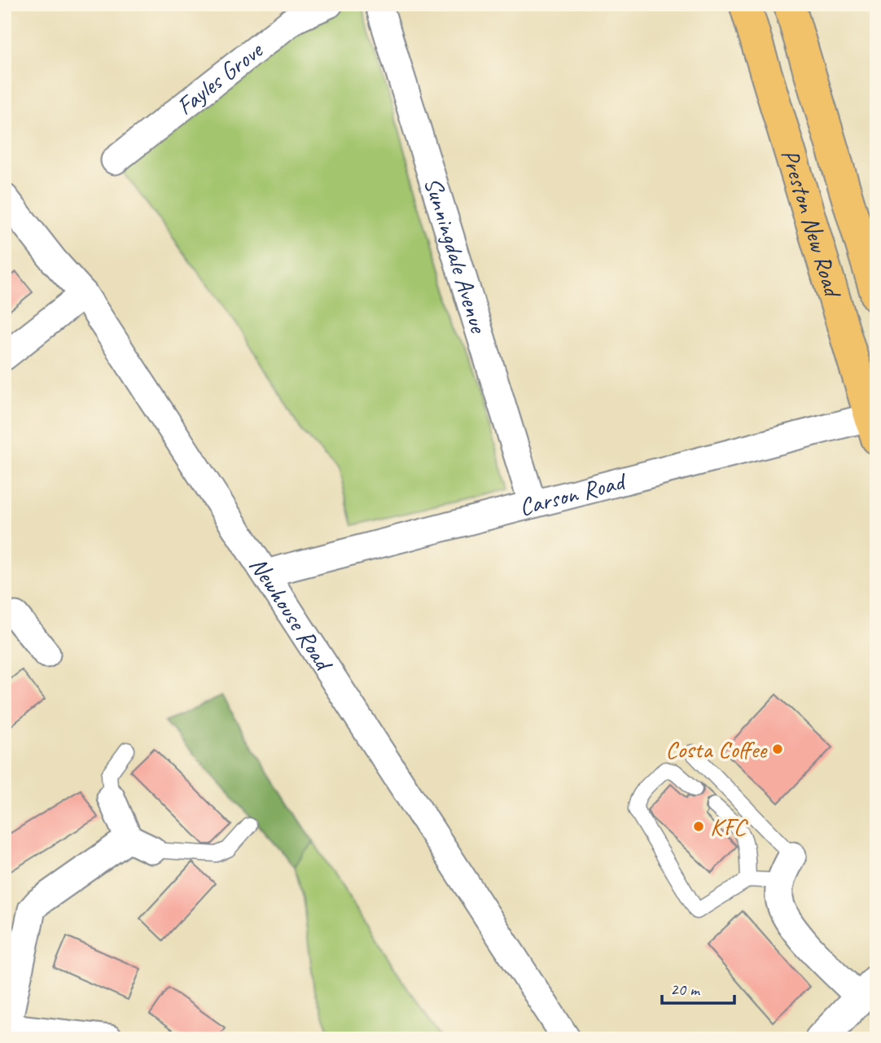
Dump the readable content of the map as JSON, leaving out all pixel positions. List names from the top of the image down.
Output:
{
  "streets": {
    "highway": ["Preston New Road"],
    "street": [
      "Fayles Grove",
      "Sunningdale Avenue",
      "Carson Road",
      "Newhouse Road"
    ]
  },
  "crossings": [
    ["Preston New Road", "Carson Road"],
    ["Sunningdale Avenue", "Carson Road"],
    ["Carson Road", "Newhouse Road"]
  ],
  "places": ["Costa Coffee", "KFC"],
  "scale_bar": "20 m"
}
